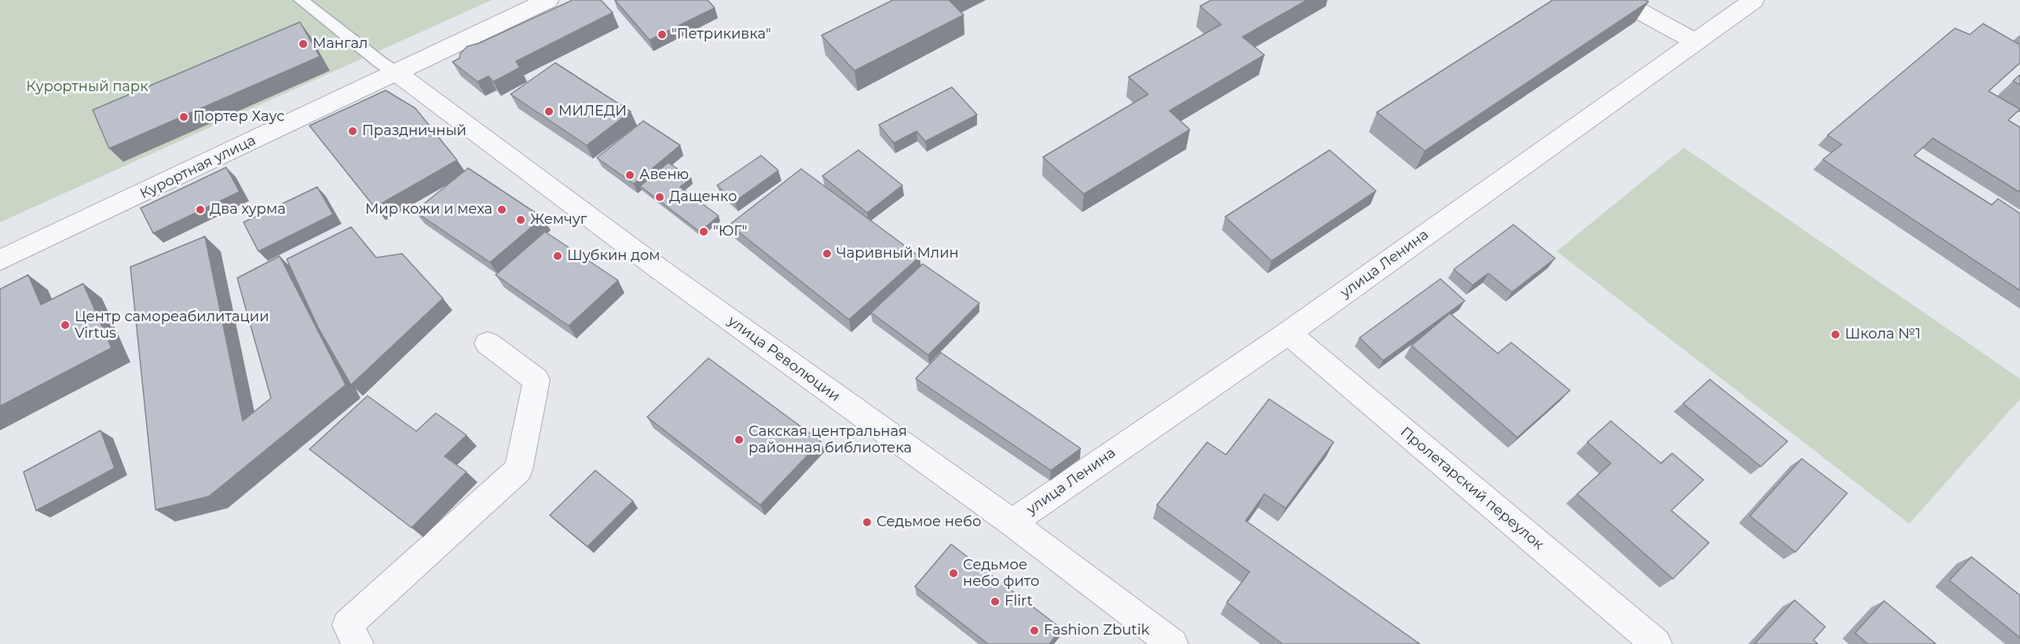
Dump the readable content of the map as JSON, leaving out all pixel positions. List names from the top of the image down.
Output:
{
  "streets": {
    "street": [
      "Курортная улица",
      "улица Ленина",
      "улица Революции",
      "Пролетарский переулок"
    ]
  },
  "crossings": [
    ["Курортная улица", "улица Революции"],
    ["улица Ленина", "улица Революции"],
    ["улица Ленина", "Пролетарский переулок"]
  ],
  "parks": ["Курортный парк"],
  "places": [
    "\"Петрикивка\"",
    "Мангал",
    "МИЛЕДИ",
    "Портер Хаус",
    "Праздничный",
    "Авеню",
    "Дащенко",
    "Два хурма",
    "Мир кожи и меха",
    "Жемчуг",
    "\"ЮГ\"",
    "Чаривный Млин",
    "Шубкин дом",
    "Центр самореабилитации Virtus",
    "Школа №1",
    "Сакская центральная районная библиотека",
    "Седьмое небо",
    "Седьмое небо фито",
    "Flirt",
    "Fashion Zbutik"
  ]
}
